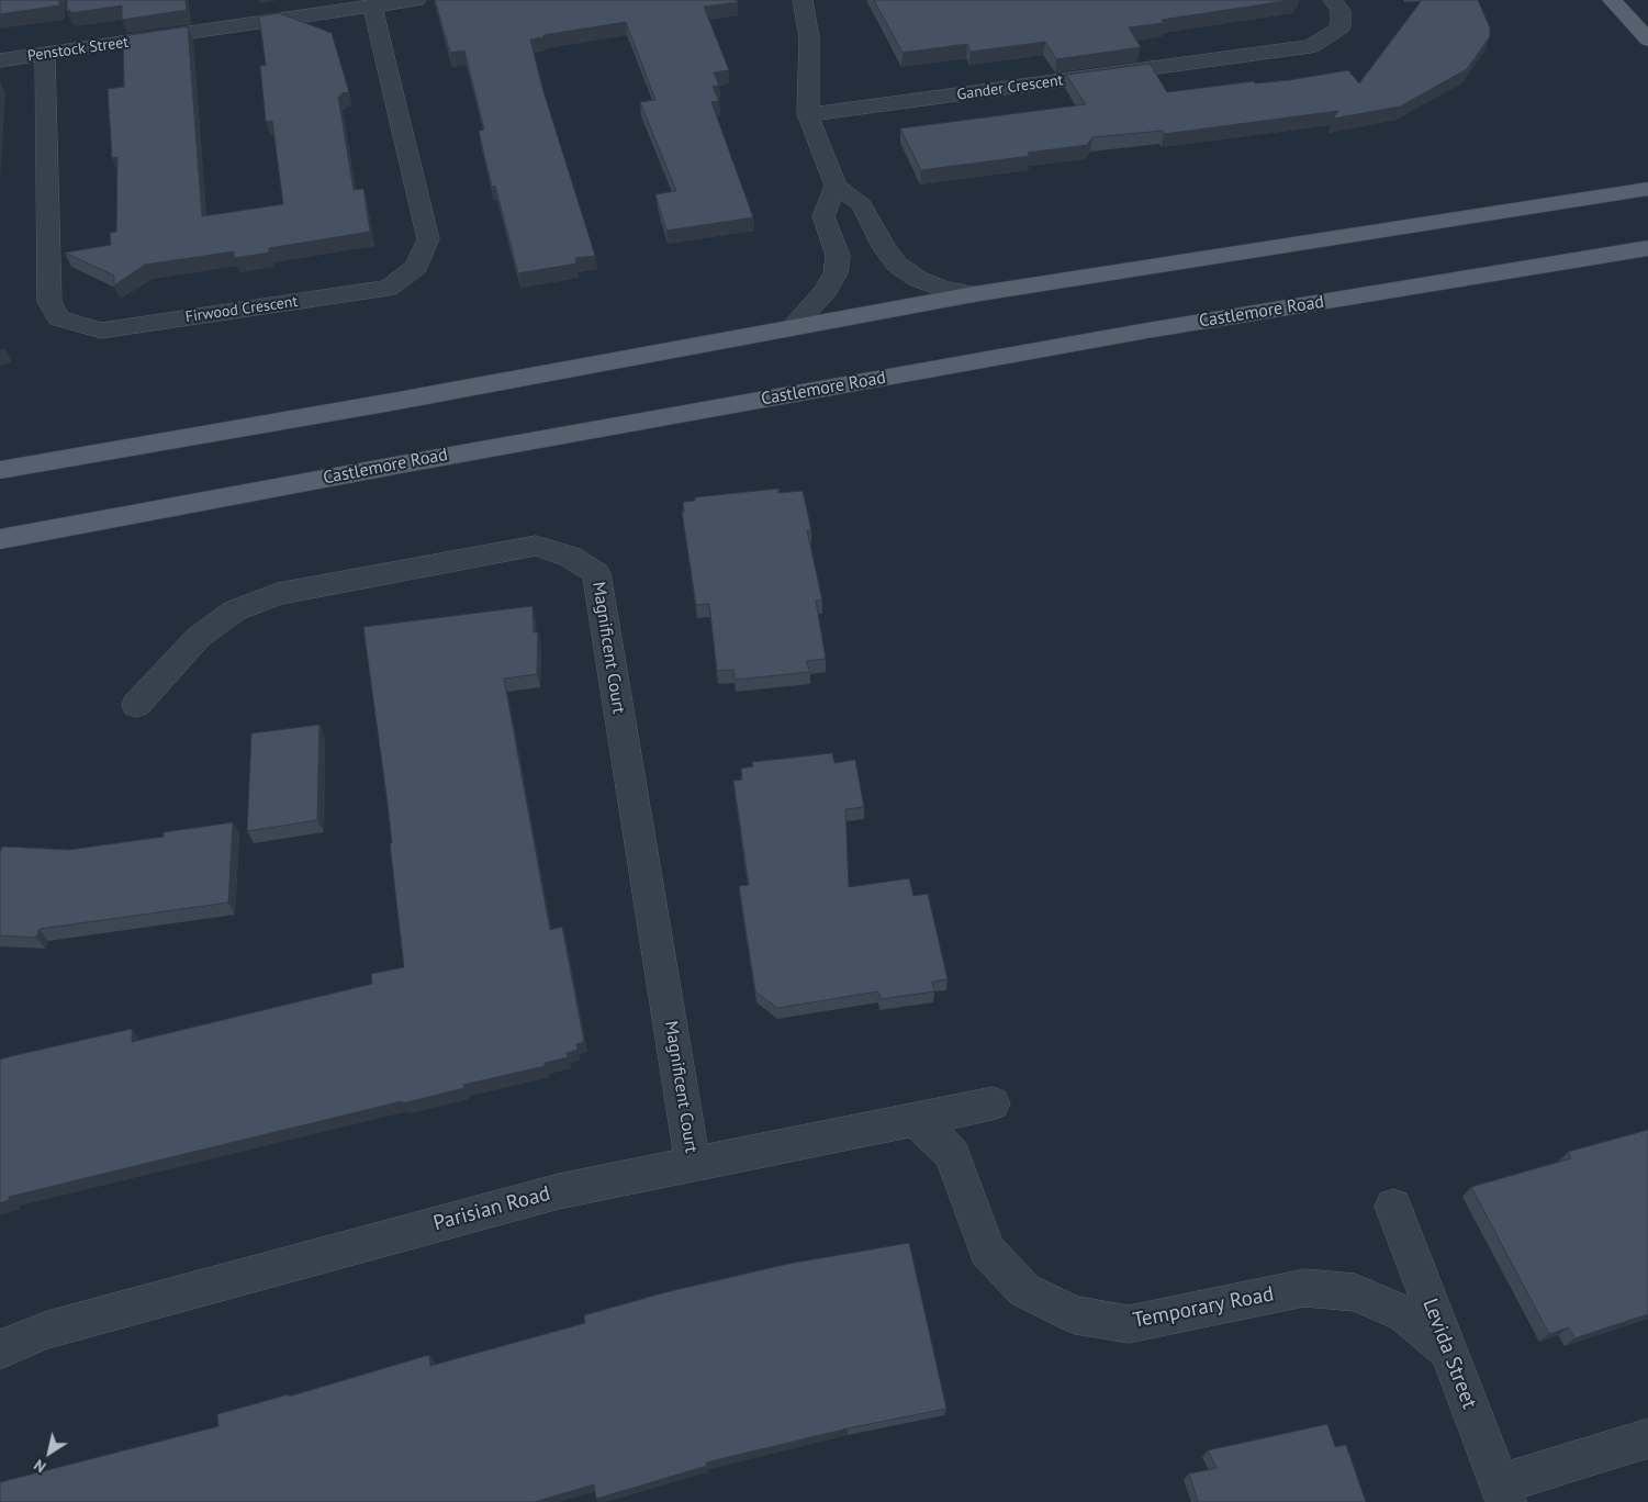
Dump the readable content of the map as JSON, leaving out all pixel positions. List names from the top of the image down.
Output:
{
  "streets": {
    "main road": ["Castlemore Road"],
    "street": [
      "Penstock Street",
      "Gander Crescent",
      "Firwood Crescent",
      "Magnificent Court",
      "Parisian Road",
      "Temporary Road",
      "Levida Street"
    ]
  },
  "crossings": [
    ["Penstock Street", "Firwood Crescent"],
    ["Magnificent Court", "Parisian Road"],
    ["Parisian Road", "Temporary Road"],
    ["Temporary Road", "Levida Street"]
  ],
  "north": "bottom left"
}
